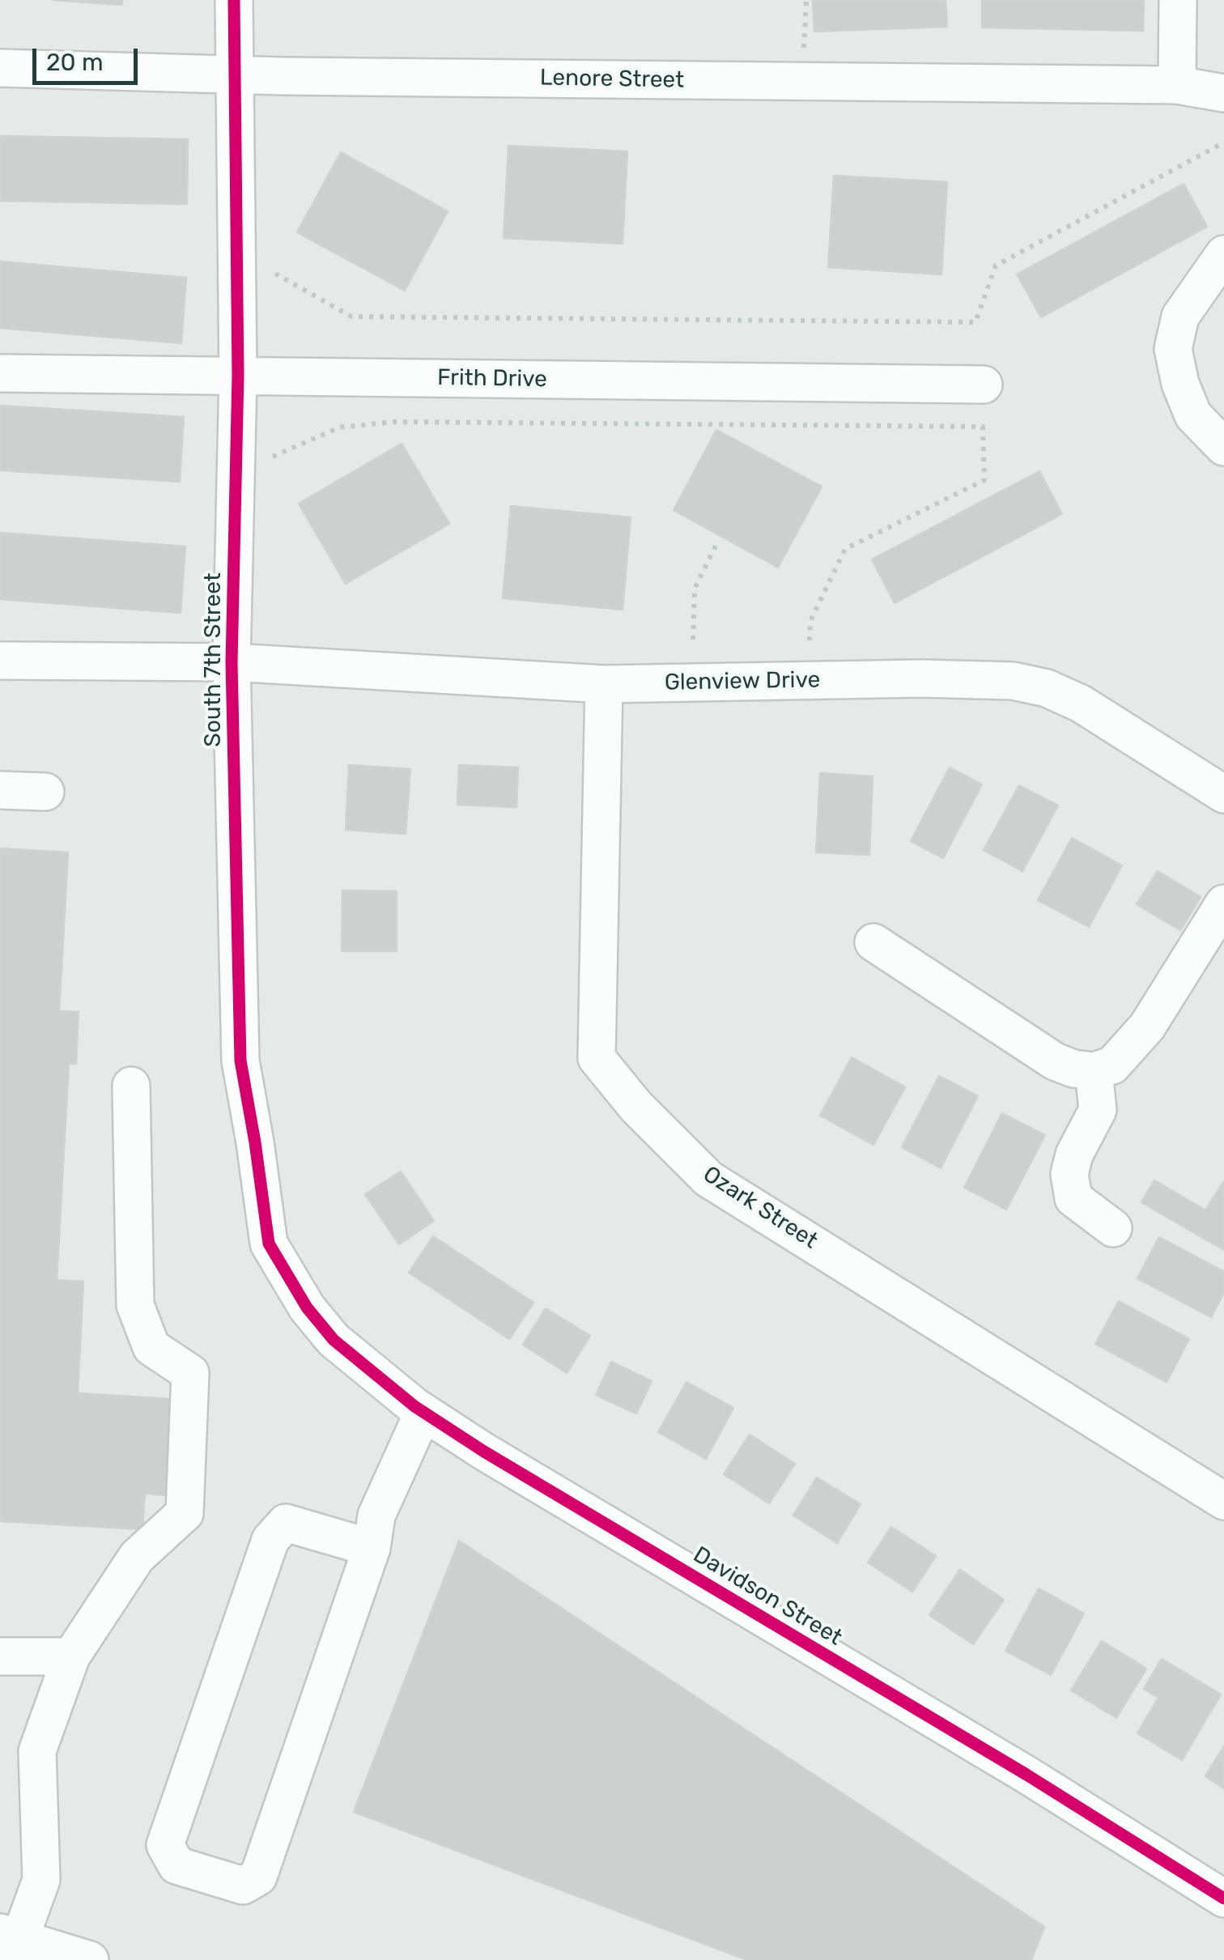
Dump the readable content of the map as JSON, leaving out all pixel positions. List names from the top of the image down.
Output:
{
  "streets": {
    "street": [
      "Lenore Street",
      "Frith Drive",
      "South 7th Street",
      "Glenview Drive",
      "Ozark Street",
      "Davidson Street"
    ]
  },
  "crossings": [
    ["Lenore Street", "South 7th Street"],
    ["Frith Drive", "South 7th Street"],
    ["South 7th Street", "Glenview Drive"],
    ["South 7th Street", "Davidson Street"],
    ["Glenview Drive", "Ozark Street"]
  ],
  "scale_bar": "20 m"
}
